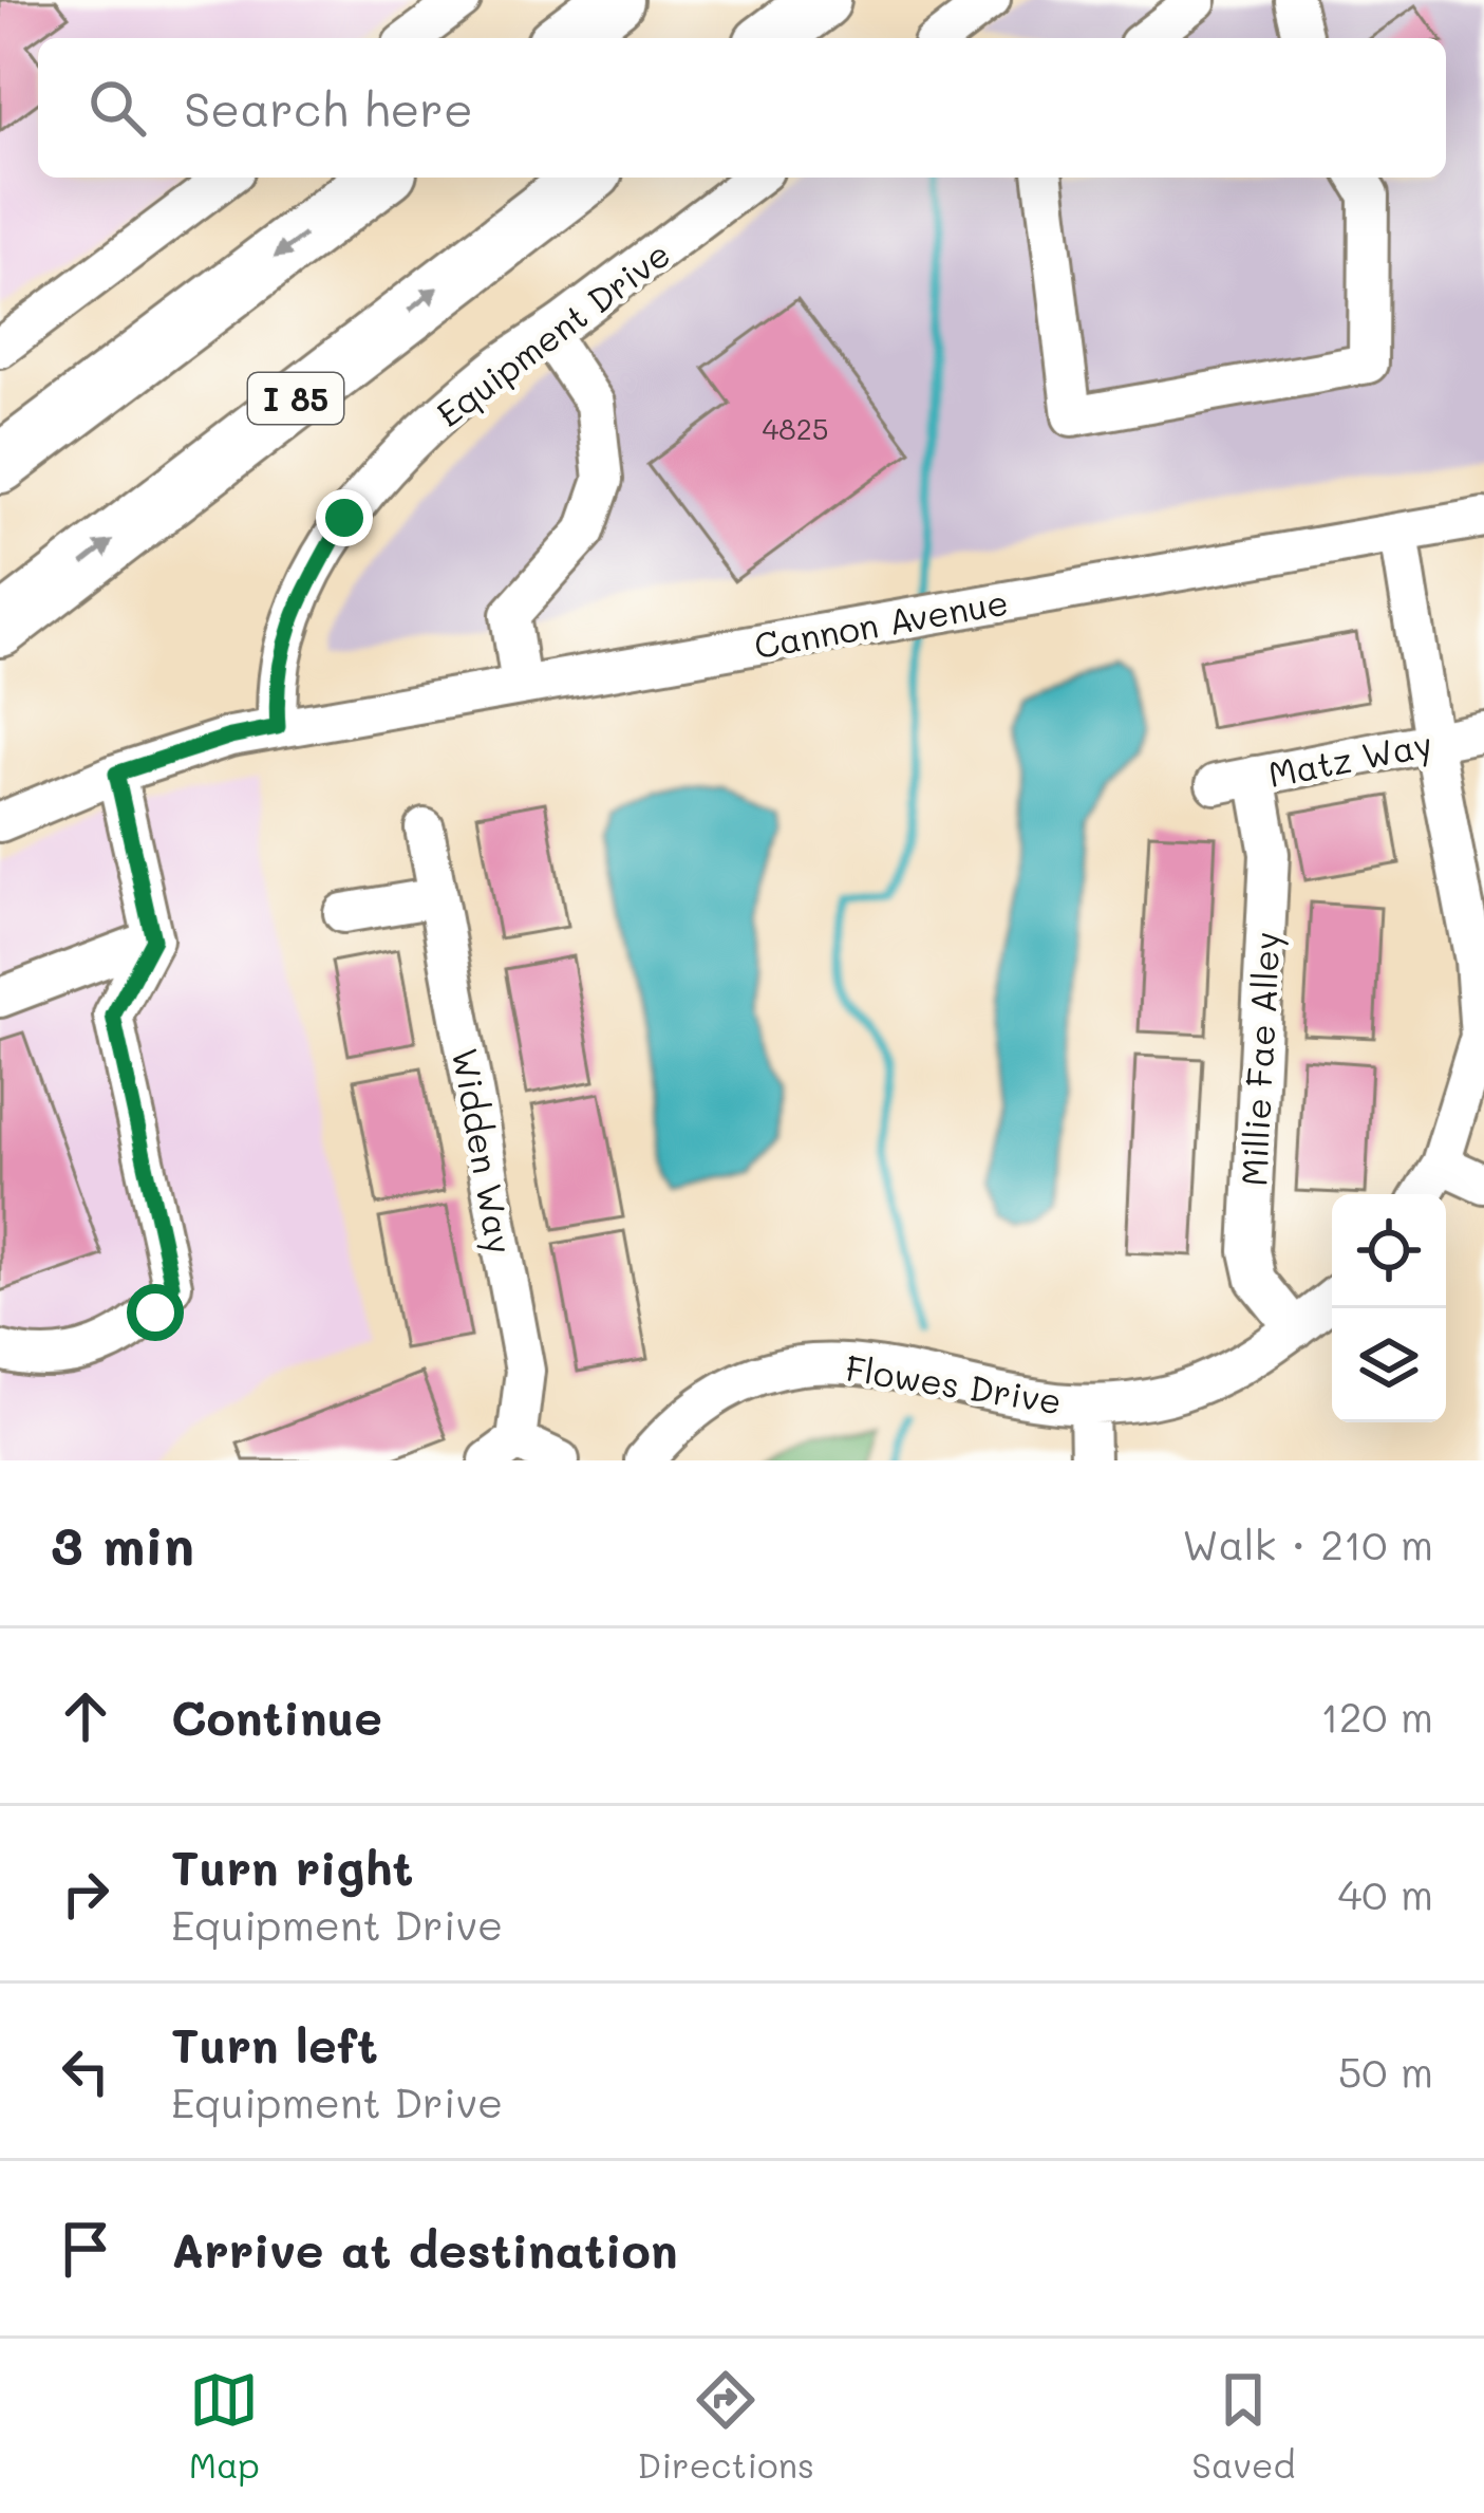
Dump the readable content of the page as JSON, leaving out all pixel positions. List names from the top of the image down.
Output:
{
  "streets": {
    "highway": ["I 85"],
    "street": [
      "Equipment Drive",
      "Cannon Avenue",
      "Matz Way",
      "Millie Fae Alley",
      "Widden Way",
      "Flowes Drive"
    ]
  },
  "crossings": [
    ["Equipment Drive", "Cannon Avenue"],
    ["Matz Way", "Millie Fae Alley"],
    ["Millie Fae Alley", "Flowes Drive"]
  ],
  "house_numbers": ["4825"],
  "page": {
    "search": "Search here",
    "heading": ["3 min", "Walk · 210 m"],
    "list": [
      ["Continue", "120 m"],
      ["Turn right", "Equipment Drive", "40 m"],
      ["Turn left", "Equipment Drive", "50 m"],
      "Arrive at destination"
    ],
    "nav": ["Map", "Directions", "Saved"]
  }
}
